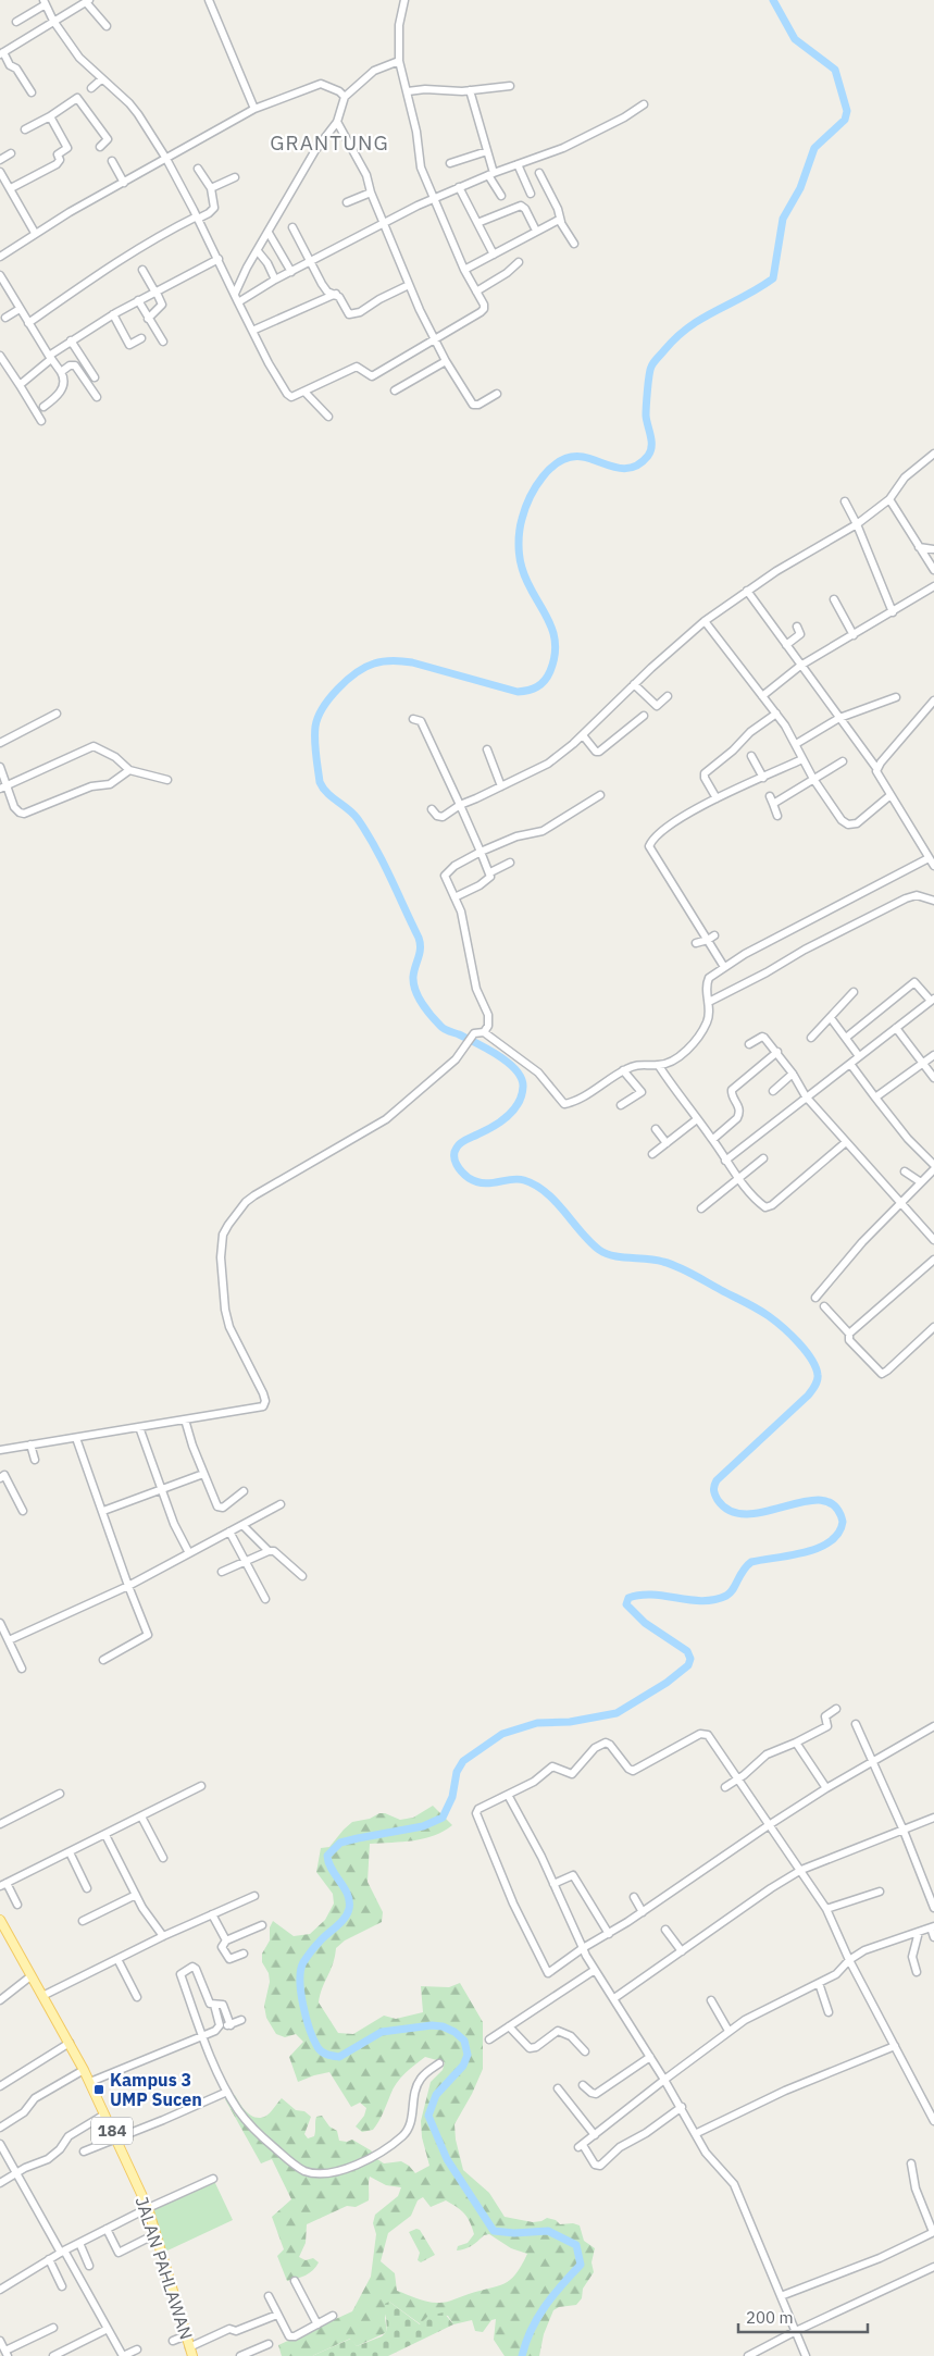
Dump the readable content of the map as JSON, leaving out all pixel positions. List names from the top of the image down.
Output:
{
  "streets": {
    "main road": ["184", "JALAN PAHLAWAN"]
  },
  "districts": ["GRANTUNG"],
  "places": {
    "transit": ["Kampus 3 UMP Sucen"]
  },
  "scale_bar": "200 m"
}
